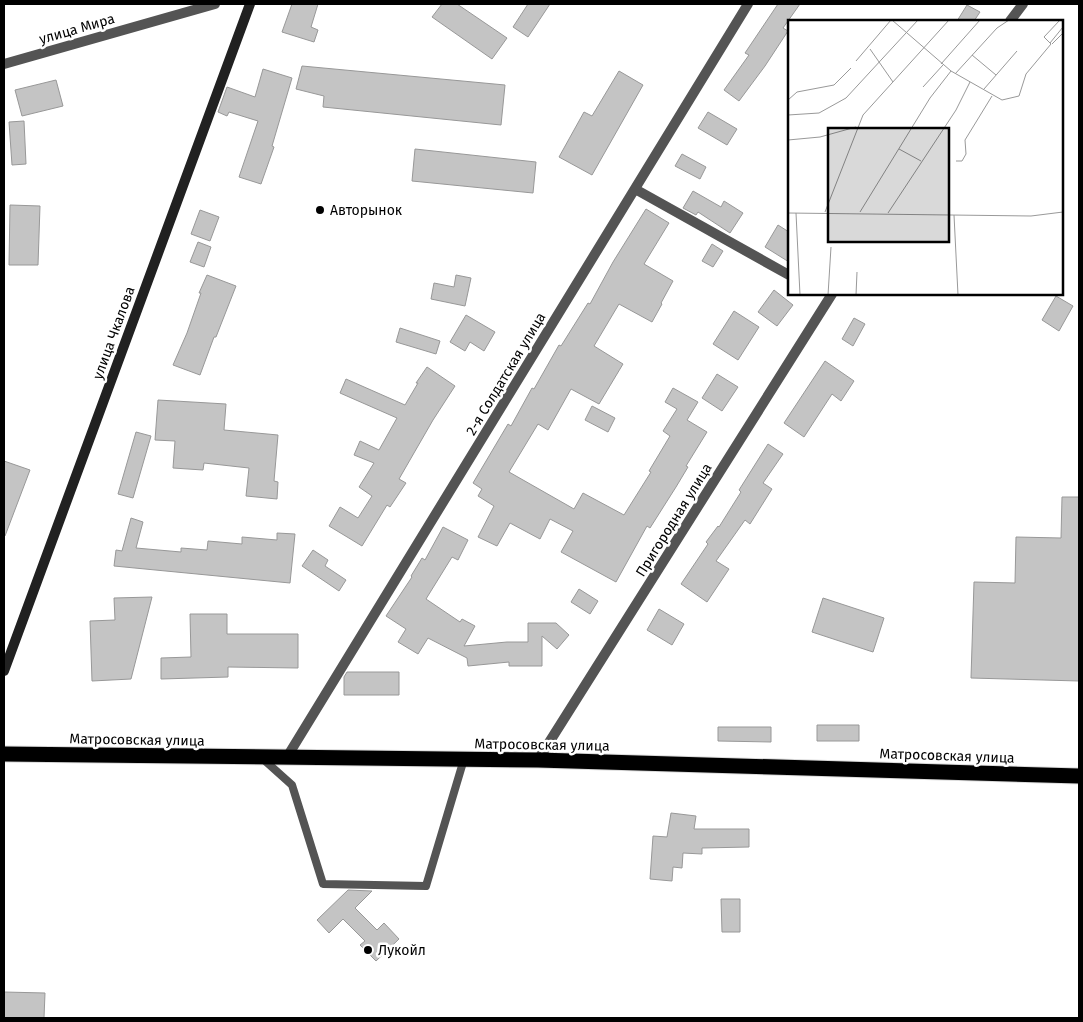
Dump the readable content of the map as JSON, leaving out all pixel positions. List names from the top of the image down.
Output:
{
  "streets": {
    "highway": ["Матросовская улица"],
    "street": [
      "улица Мира",
      "улица Чкалова",
      "2-я Солдатская улица",
      "Пригородная улица"
    ]
  },
  "crossings": [
    ["2-я Солдатская улица", "Матросовская улица"],
    ["Пригородная улица", "Матросовская улица"]
  ],
  "places": ["Авторынок", "Лукойл"]
}
